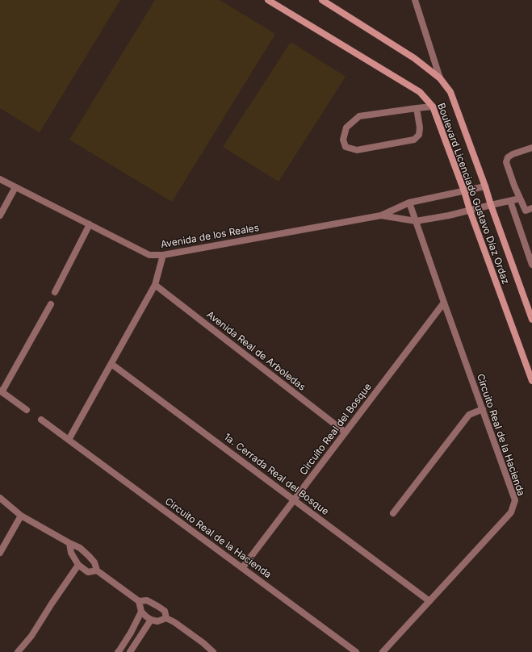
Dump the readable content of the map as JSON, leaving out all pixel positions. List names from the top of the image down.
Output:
{
  "streets": {
    "street": [
      "Boulevard Licenciado Gustavo Díaz Ordaz",
      "Avenida de los Reales",
      "Avenida Real de Arboledas",
      "Circuito Real del Bosque",
      "Circuito Real de la Hacienda",
      "1a. Cerrada Real del Bosque"
    ]
  },
  "crossings": [
    ["Boulevard Licenciado Gustavo Díaz Ordaz", "Avenida de los Reales"],
    ["Avenida de los Reales", "Circuito Real de la Hacienda"],
    ["Avenida Real de Arboledas", "Circuito Real del Bosque"],
    ["Circuito Real del Bosque", "Circuito Real de la Hacienda"],
    ["Circuito Real del Bosque", "1a. Cerrada Real del Bosque"],
    ["Circuito Real de la Hacienda", "1a. Cerrada Real del Bosque"]
  ]
}
